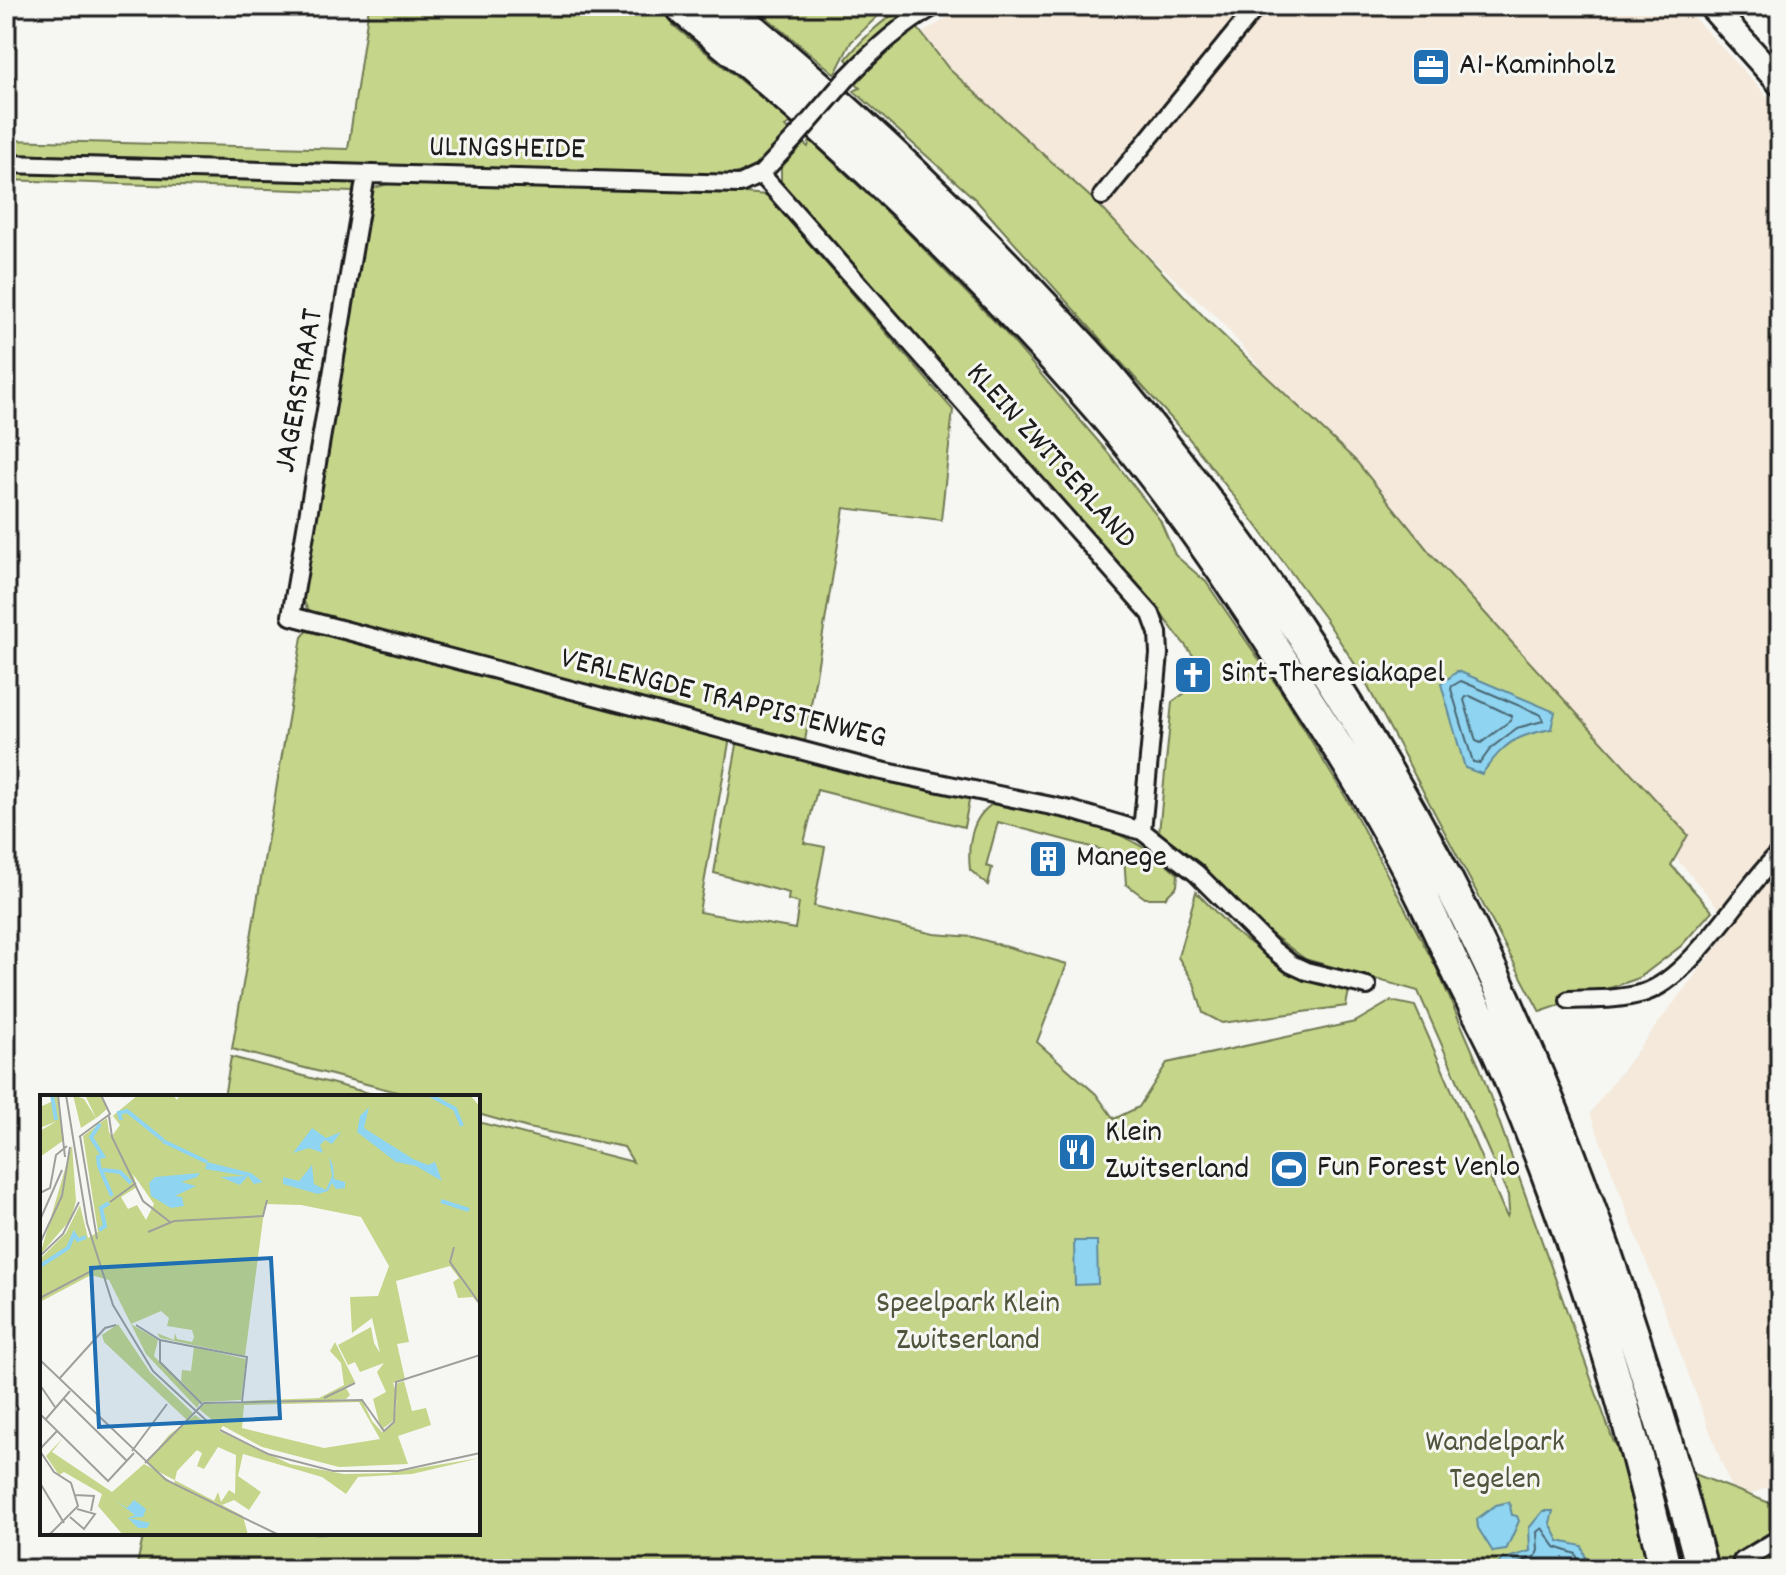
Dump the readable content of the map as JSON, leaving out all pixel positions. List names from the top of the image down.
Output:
{
  "streets": {
    "street": [
      "ULINGSHEIDE",
      "JAGERSTRAAT",
      "KLEIN ZWITSERLAND",
      "VERLENGDE TRAPPISTENWEG"
    ]
  },
  "crossings": [
    ["ULINGSHEIDE", "JAGERSTRAAT"],
    ["ULINGSHEIDE", "KLEIN ZWITSERLAND"],
    ["JAGERSTRAAT", "VERLENGDE TRAPPISTENWEG"],
    ["KLEIN ZWITSERLAND", "VERLENGDE TRAPPISTENWEG"]
  ],
  "parks": ["Speelpark Klein Zwitserland", "Wandelpark Tegelen"],
  "places": {
    "office": ["A1-Kaminholz"],
    "church": ["Sint-Theresiakapel"],
    "building": ["Manege"],
    "restaurant": ["Klein Zwitserland"],
    "sports": ["Fun Forest Venlo"]
  }
}
